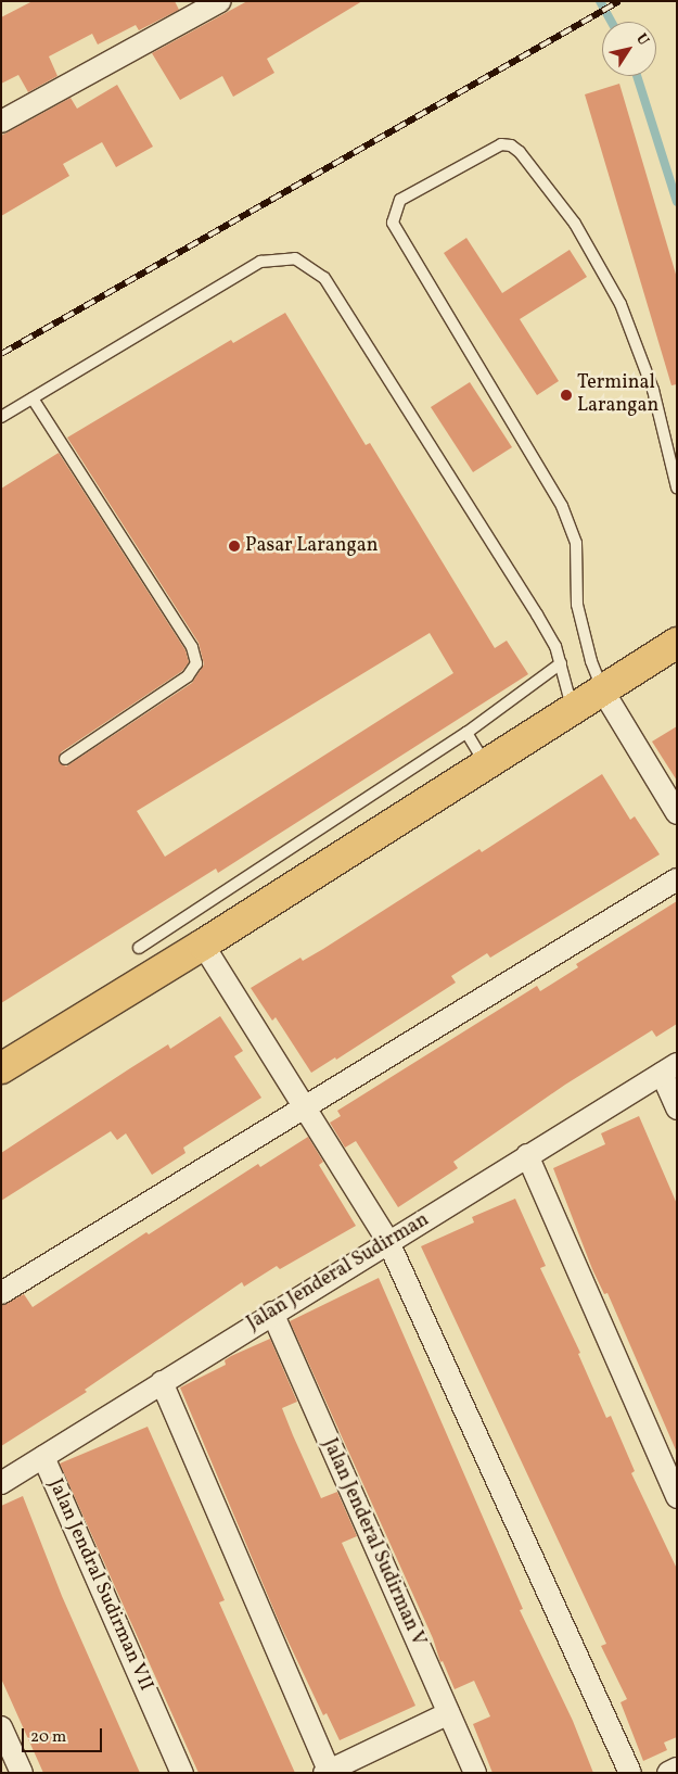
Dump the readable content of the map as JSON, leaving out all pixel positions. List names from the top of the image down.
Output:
{
  "streets": {
    "street": ["Jalan Jenderal Sudirman", "Jalan Jenderal Sudirman V", "Jalan Jendral Sudirman VII"]
  },
  "crossings": [
    ["Jalan Jenderal Sudirman", "Jalan Jenderal Sudirman V"],
    ["Jalan Jenderal Sudirman", "Jalan Jendral Sudirman VII"]
  ],
  "places": ["Terminal Larangan", "Pasar Larangan"],
  "scale_bar": "20 m",
  "north": "top right"
}
